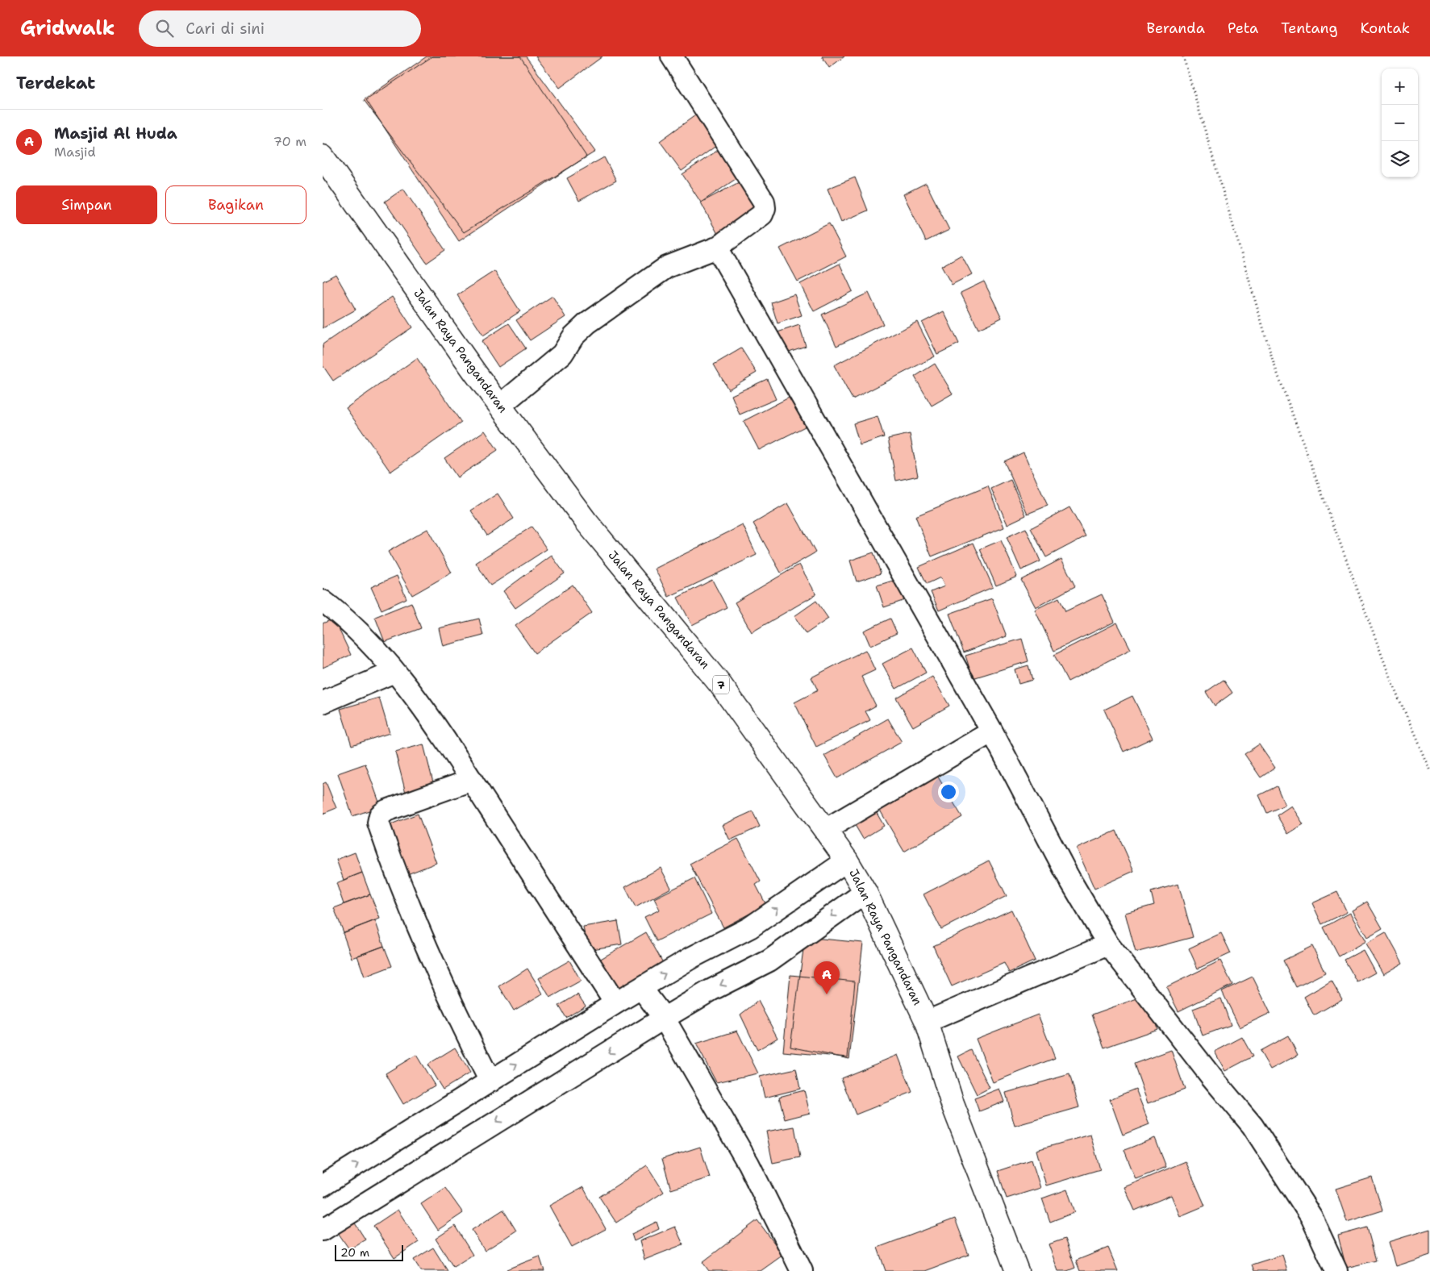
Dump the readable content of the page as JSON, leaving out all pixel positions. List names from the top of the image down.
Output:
{
  "streets": {
    "highway": ["Jalan Raya Pangandaran", "7"]
  },
  "scale_bar": "20 m",
  "page": {
    "header": "Gridwalk",
    "search": "Cari di sini",
    "nav": [
      "Beranda",
      "Peta",
      "Tentang",
      "Kontak"
    ],
    "heading": "Terdekat",
    "map_buttons": ["+", "−"],
    "list": [
      {
        "mark": "A",
        "name": "Masjid Al Huda",
        "note": "Masjid",
        "value": "70 m"
      }
    ],
    "buttons": ["Simpan", "Bagikan"],
    "pins": "A",
    "scale": "20 m"
  }
}
